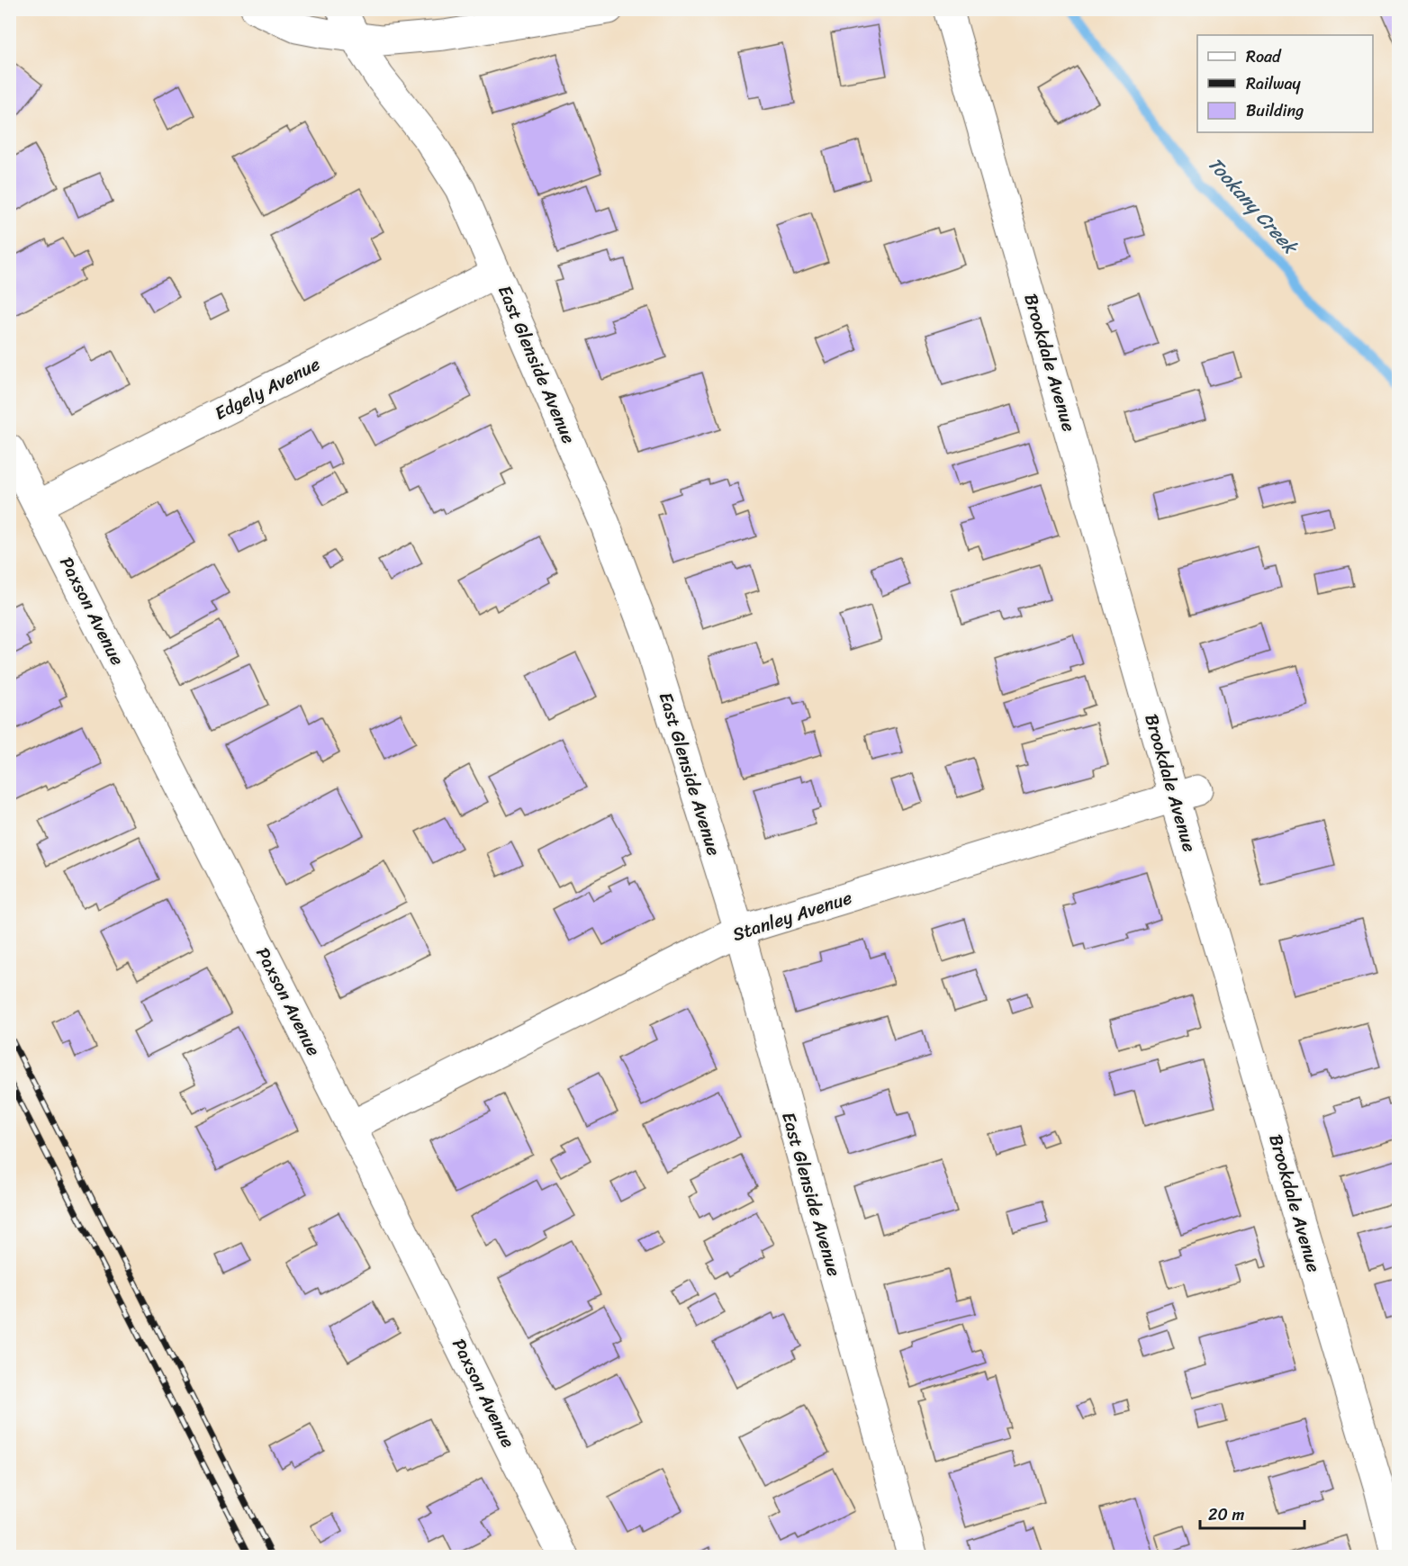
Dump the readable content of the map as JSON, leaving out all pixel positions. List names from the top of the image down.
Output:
{
  "streets": {
    "street": [
      "Brookdale Avenue",
      "East Glenside Avenue",
      "Edgely Avenue",
      "Paxson Avenue",
      "Stanley Avenue"
    ]
  },
  "crossings": [
    ["Brookdale Avenue", "Stanley Avenue"],
    ["East Glenside Avenue", "Edgely Avenue"],
    ["East Glenside Avenue", "Stanley Avenue"],
    ["Edgely Avenue", "Paxson Avenue"],
    ["Paxson Avenue", "Stanley Avenue"]
  ],
  "water": ["Tookany Creek"],
  "legend": ["Road", "Railway", "Building"],
  "scale_bar": "20 m"
}
